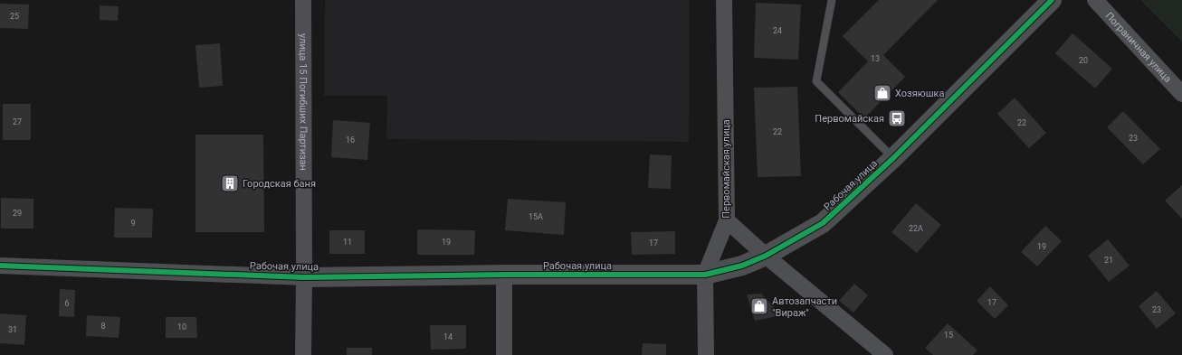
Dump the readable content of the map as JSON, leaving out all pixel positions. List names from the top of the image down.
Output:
{
  "streets": {
    "street": [
      "Пограничная улица",
      "улица 15 Погибших Партизан",
      "Первомайская улица",
      "Рабочая улица"
    ]
  },
  "crossings": [
    ["улица 15 Погибших Партизан", "Рабочая улица"],
    ["Первомайская улица", "Рабочая улица"]
  ],
  "places": {
    "shop": ["Хозяюшка", "Автозапчасти \"Вираж\""],
    "bus stop": ["Первомайская"],
    "building": ["Городская баня"]
  },
  "house_numbers": [
    "25",
    "24",
    "13",
    "20",
    "27",
    "22",
    "22",
    "23",
    "16",
    "29",
    "15А",
    "9",
    "22А",
    "11",
    "19",
    "17",
    "19",
    "21",
    "17",
    "6",
    "23",
    "8",
    "10",
    "31",
    "15",
    "14"
  ]
}
